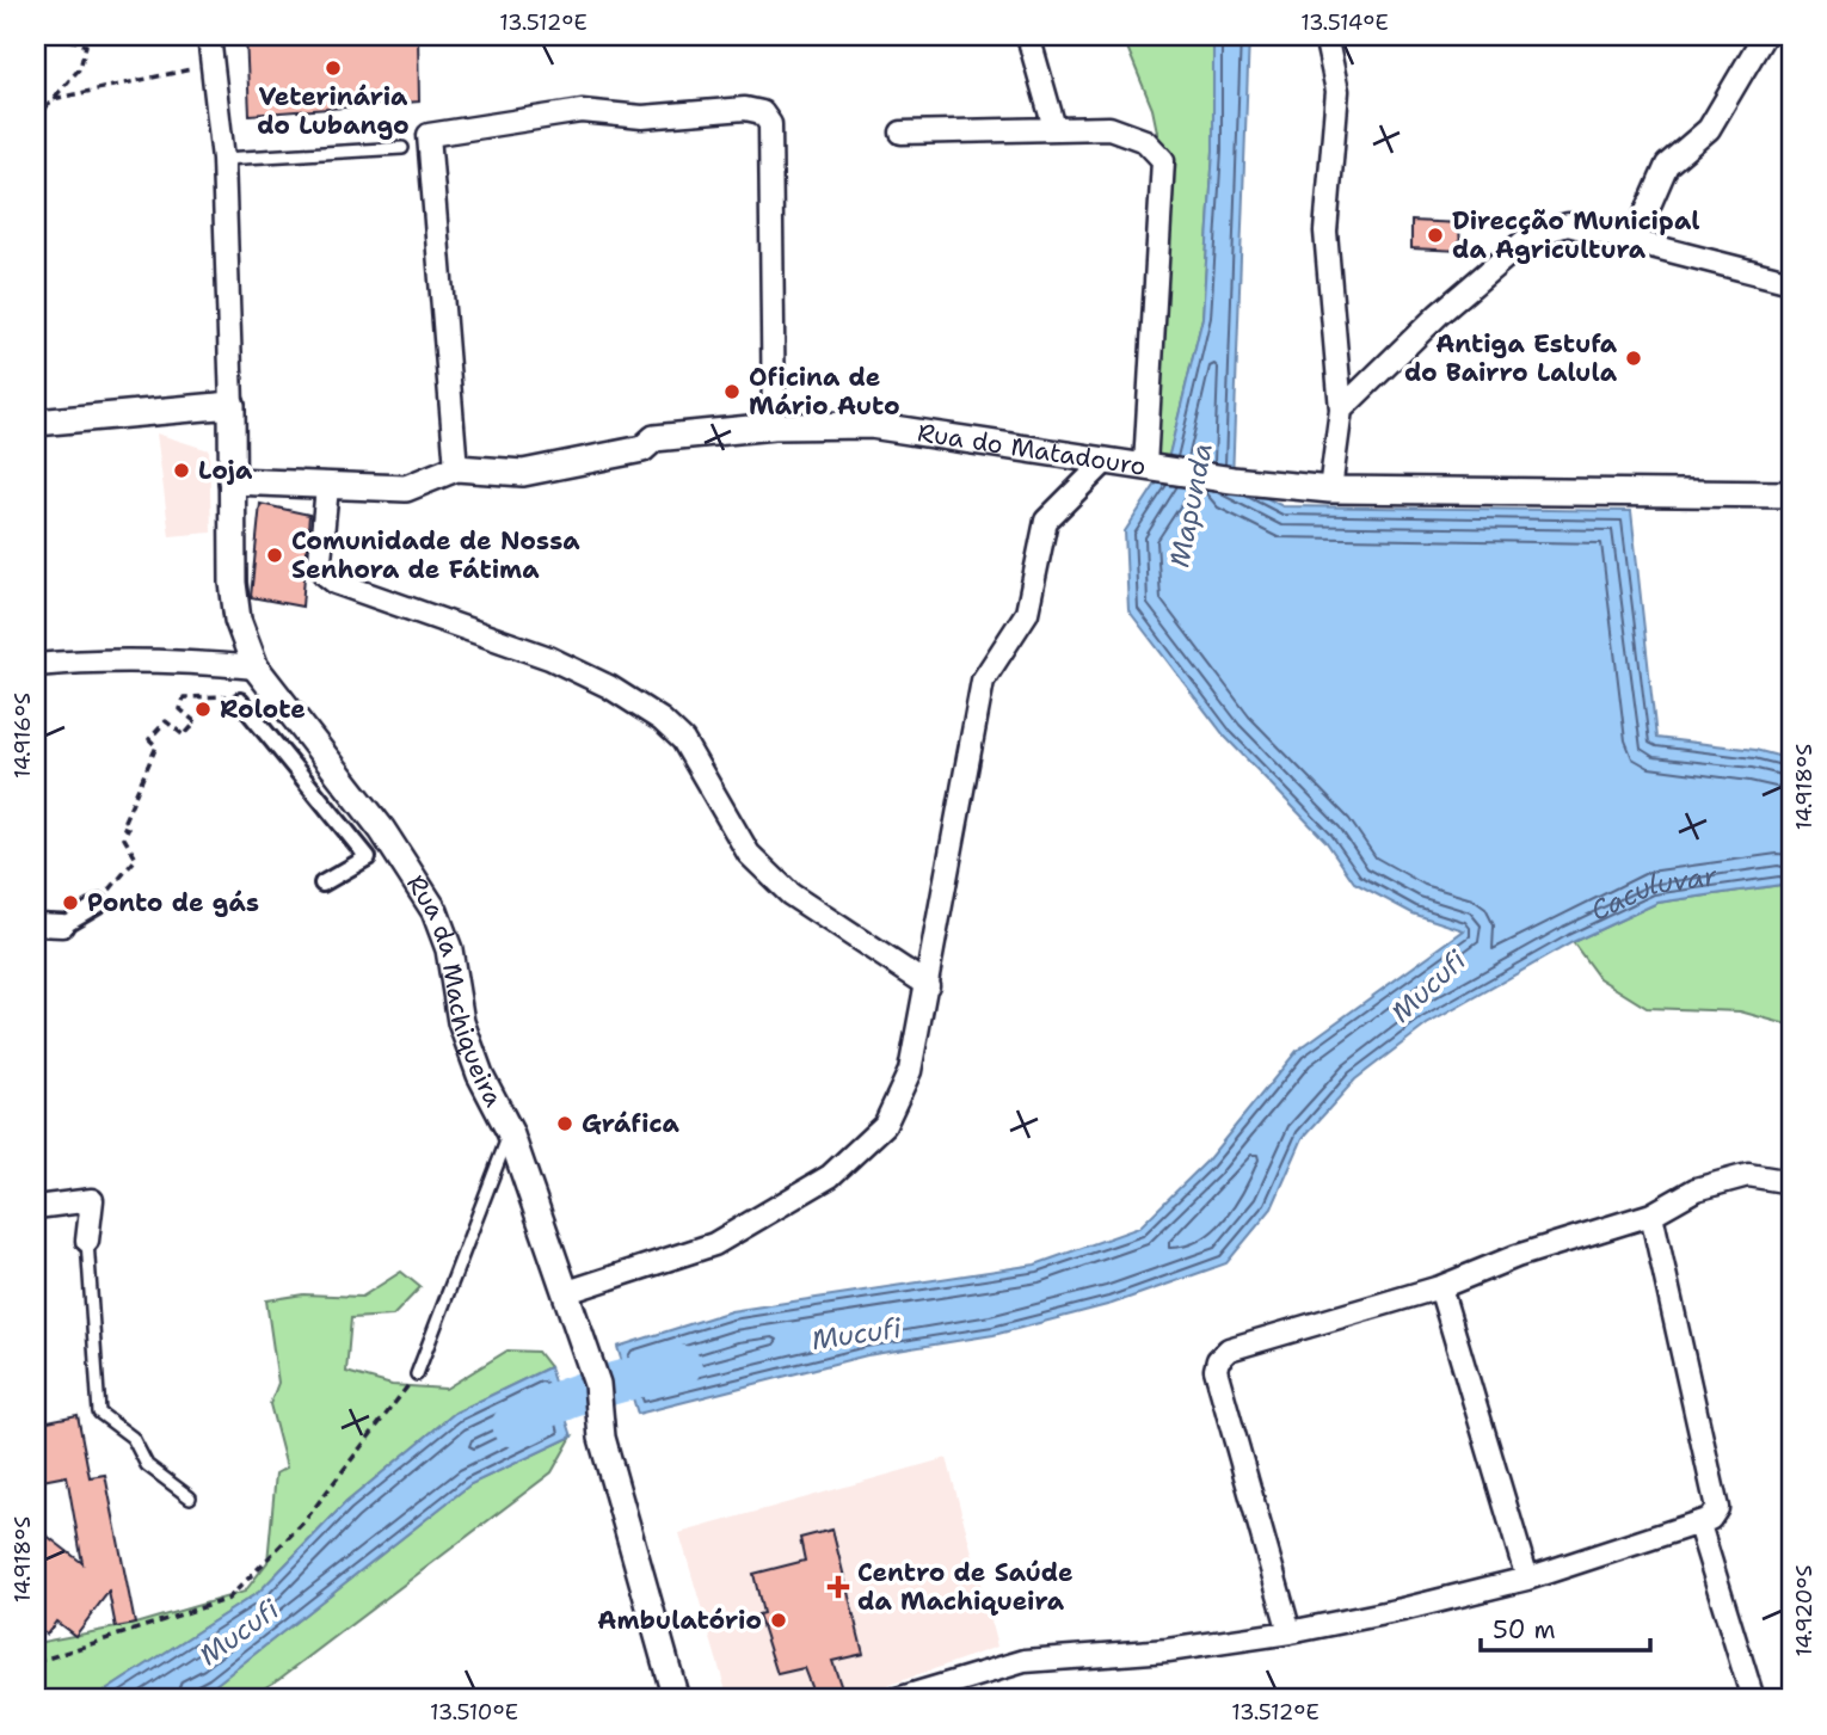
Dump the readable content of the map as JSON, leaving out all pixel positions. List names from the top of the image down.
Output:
{
  "streets": {
    "street": ["Rua do Matadouro", "Rua da Machiqueira"]
  },
  "crossings": [
    ["Rua do Matadouro", "Rua da Machiqueira"]
  ],
  "water": ["Mapunda", "Caculuvar", "Mucufi"],
  "places": {
    "other": [
      "Veterinária do Lubango",
      "Direcção Municipal da Agricultura",
      "Antiga Estufa do Bairro Lalula",
      "Oficina de Mário Auto",
      "Loja",
      "Comunidade de Nossa Senhora de Fátima",
      "Rolote",
      "Ponto de gás",
      "Gráfica",
      "Ambulatório"
    ],
    "health": ["Centro de Saúde da Machiqueira"]
  },
  "scale_bar": "50 m",
  "coordinates": [
    "13.512°E",
    "13.514°E",
    "14.916°S",
    "14.918°S",
    "14.920°S",
    "13.510°E"
  ]
}
